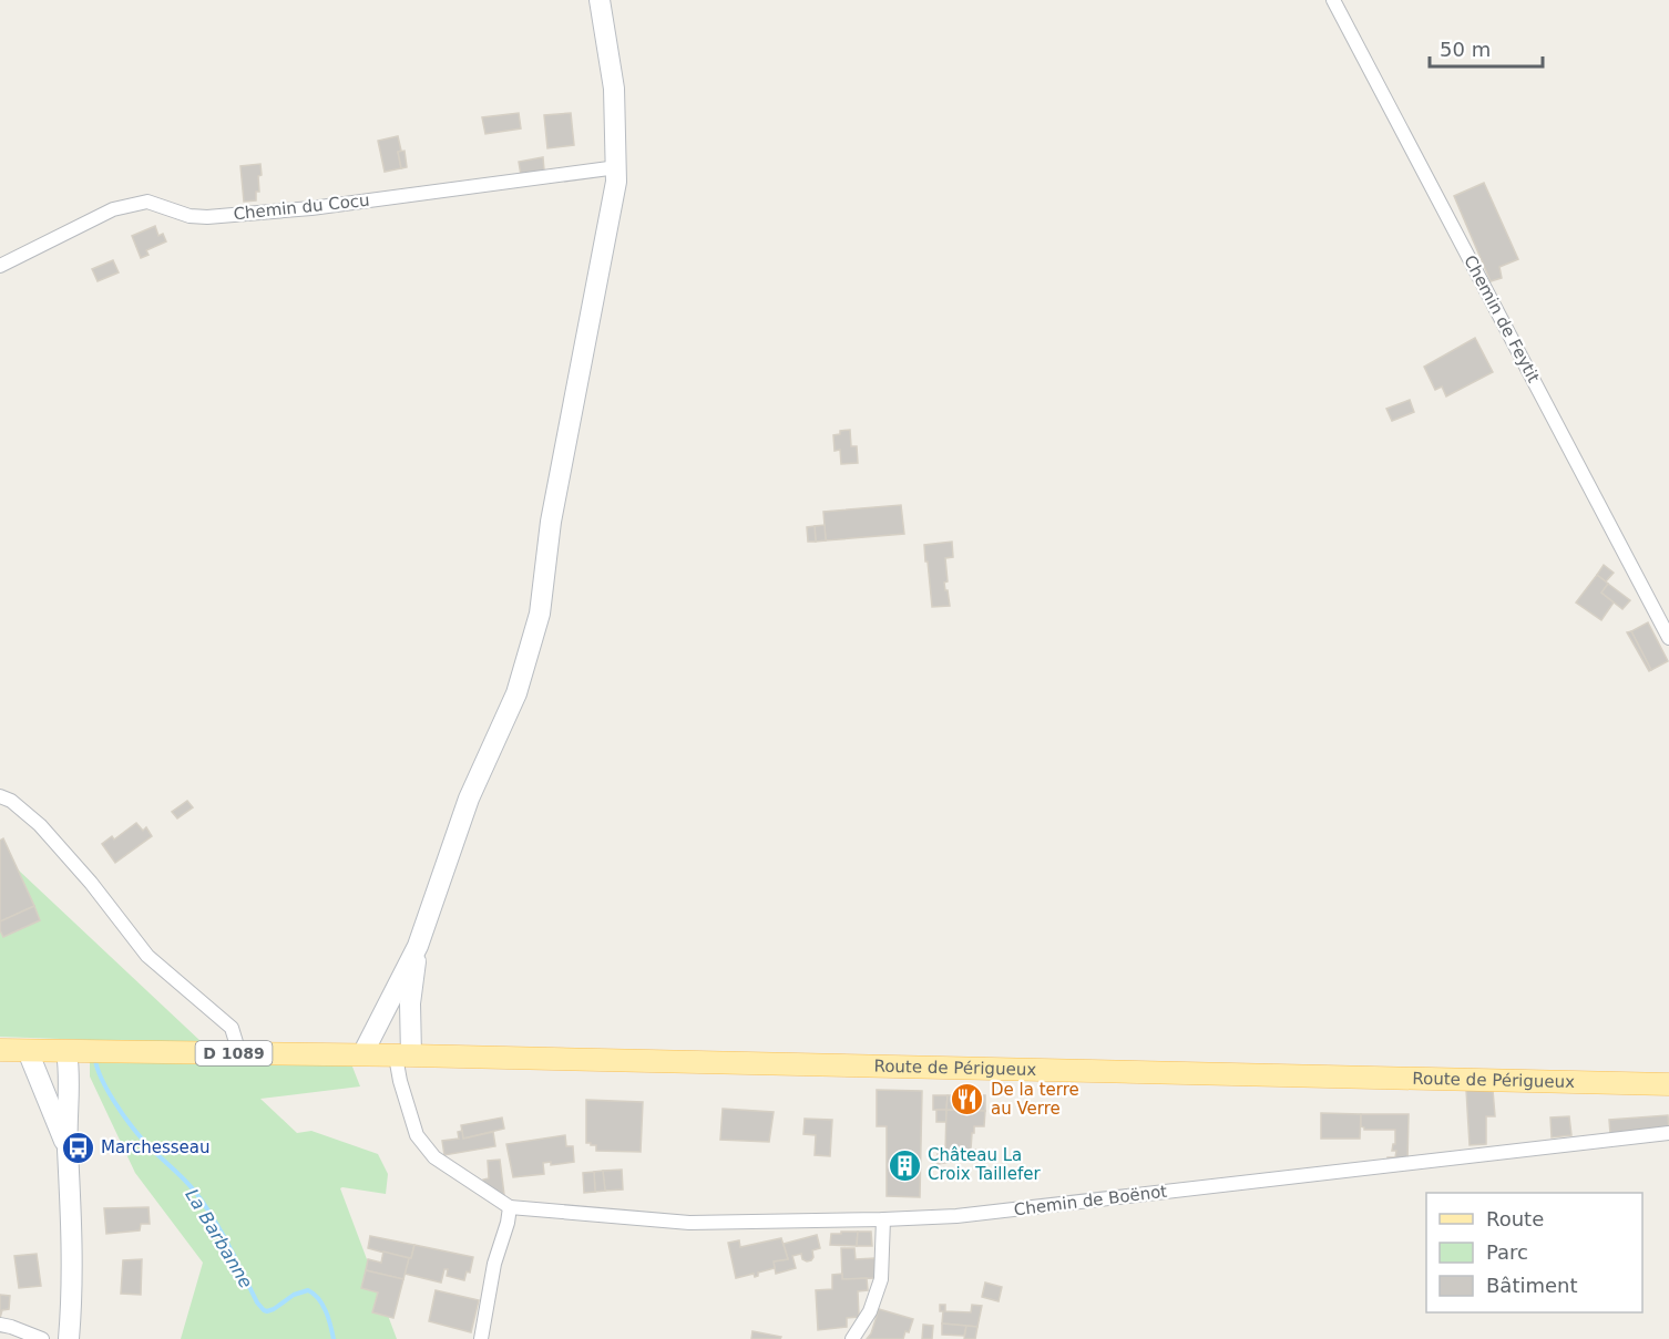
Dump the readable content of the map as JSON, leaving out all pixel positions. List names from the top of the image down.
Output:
{
  "streets": {
    "main road": ["D 1089", "Route de Périgueux"],
    "street": ["Chemin du Cocu", "Chemin de Feytit", "Chemin de Boënot"]
  },
  "crossings": [
    ["D 1089", "Route de Périgueux"]
  ],
  "water": ["La Barbanne"],
  "places": {
    "restaurant": ["De la terre au Verre"],
    "bus stop": ["Marchesseau"],
    "building": ["Château La Croix Taillefer"]
  },
  "legend": ["Route", "Parc", "Bâtiment"],
  "scale_bar": "50 m"
}
